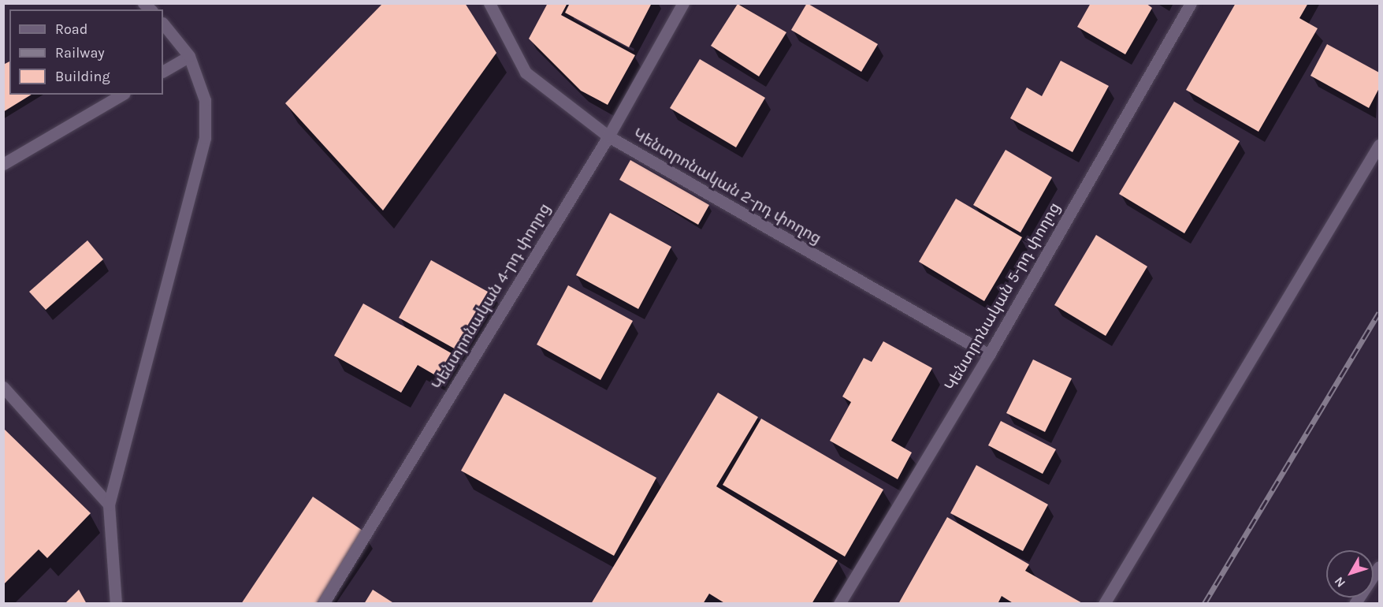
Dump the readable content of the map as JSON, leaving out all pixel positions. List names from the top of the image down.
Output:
{
  "streets": {
    "street": ["Կենտրոնական 2-րդ փողոց", "Կենտրոնական 4-րդ փողոց", "Կենտրոնական 5-րդ փողոց"]
  },
  "crossings": [
    ["Կենտրոնական 2-րդ փողոց", "Կենտրոնական 4-րդ փողոց"],
    ["Կենտրոնական 2-րդ փողոց", "Կենտրոնական 5-րդ փողոց"]
  ],
  "legend": ["Road", "Railway", "Building"],
  "north": "bottom left"
}
